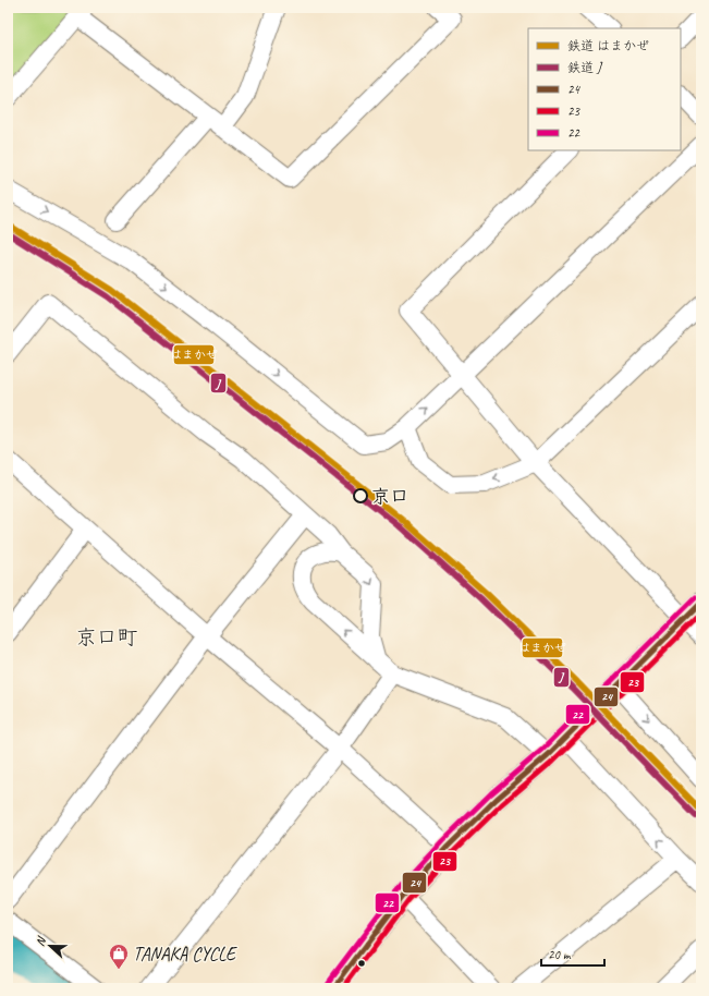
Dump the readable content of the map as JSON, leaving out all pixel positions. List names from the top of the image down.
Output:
{
  "districts": ["京口町"],
  "places": {
    "other": ["京口"],
    "shop": ["TANAKA CYCLE"]
  },
  "lines": [
    "rail line はまかぜ",
    "rail line J",
    "transit line 22",
    "transit line 24",
    "transit line 23"
  ],
  "legend": [
    "鉄道 はまかぜ",
    "鉄道 J",
    "24",
    "23",
    "22"
  ],
  "scale_bar": "20 m",
  "north": "left"
}
